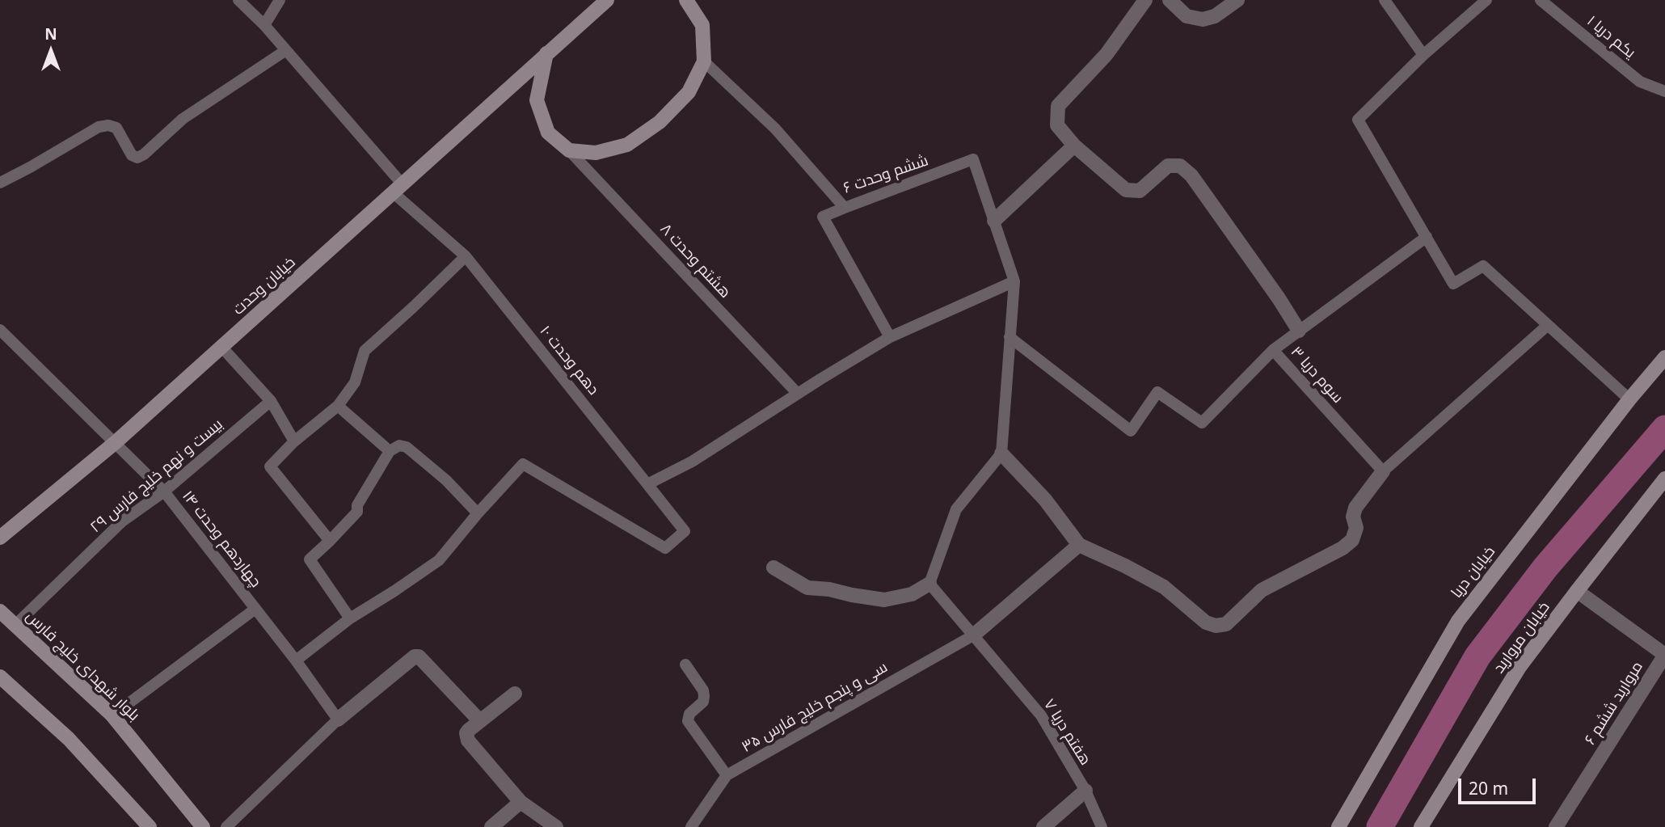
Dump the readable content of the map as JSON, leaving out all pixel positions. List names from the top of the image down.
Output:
{
  "streets": {
    "main road": [
      "خیابان وحدت",
      "خیابان دریا",
      "خیابان مروارید",
      "بلوار شهدای خلیج فارس"
    ],
    "street": ["مروارید ششم ۶"],
    "lane": [
      "یکم دریا ۱",
      "ششم وحدت ۶",
      "هشتم وحدت ۸",
      "دهم وحدت ۱۰",
      "سوم دریا ۳",
      "بیست و نهم خلیج فارس ۲۹",
      "چهاردهم وحدت ۱۴",
      "سی و پنجم خلیج فارس ۳۵",
      "هفتم دریا ۷"
    ]
  },
  "crossings": [
    ["خیابان وحدت", "دهم وحدت ۱۰"],
    ["خیابان وحدت", "چهاردهم وحدت ۱۴"],
    ["بیست و نهم خلیج فارس ۲۹", "چهاردهم وحدت ۱۴"],
    ["بیست و نهم خلیج فارس ۲۹", "بلوار شهدای خلیج فارس"],
    ["سی و پنجم خلیج فارس ۳۵", "هفتم دریا ۷"]
  ],
  "scale_bar": "20 m",
  "north": "top"
}
